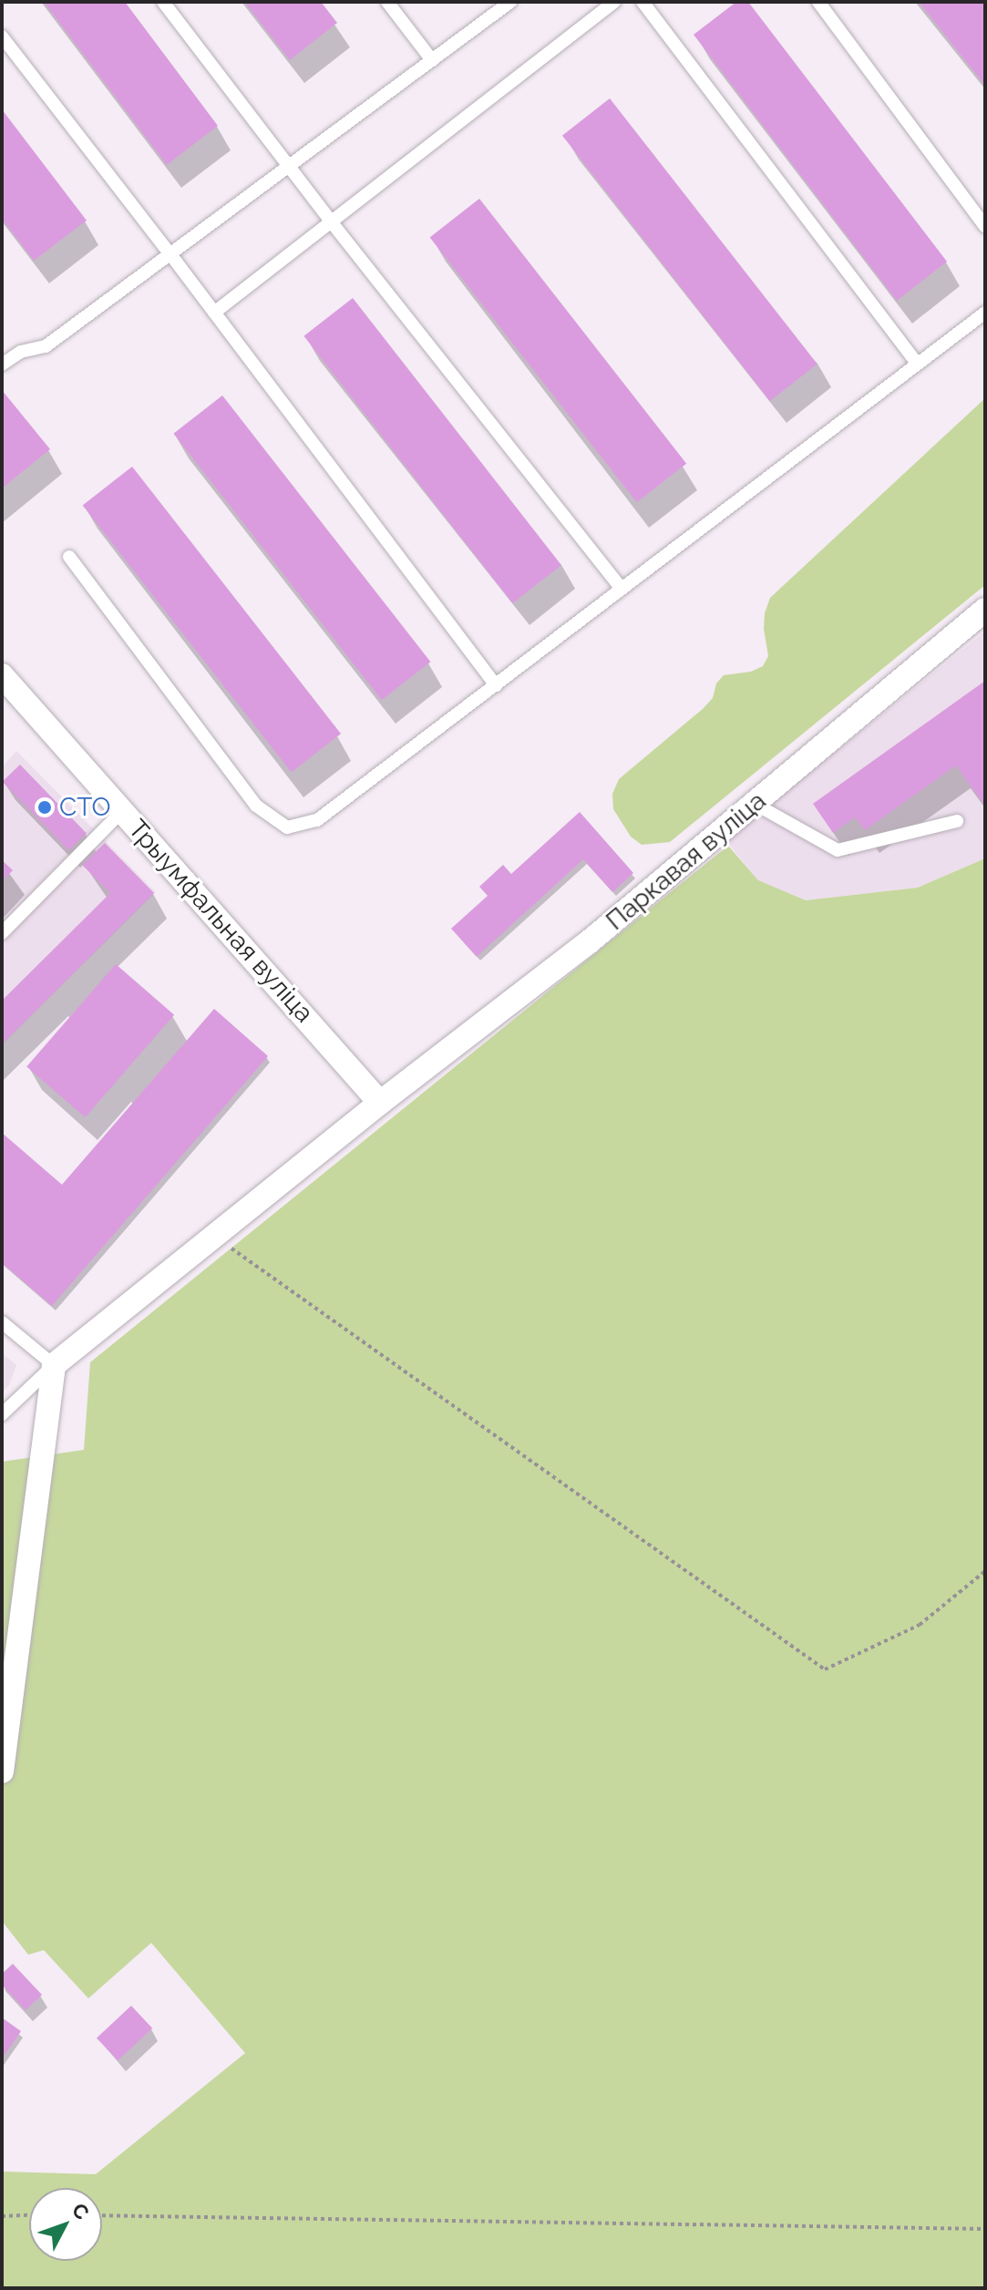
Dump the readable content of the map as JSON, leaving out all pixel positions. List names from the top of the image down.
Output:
{
  "streets": {
    "street": ["Паркавая вуліца", "Трыумфальная вуліца"]
  },
  "crossings": [
    ["Паркавая вуліца", "Трыумфальная вуліца"]
  ],
  "places": ["СТО"],
  "north": "top right"
}
